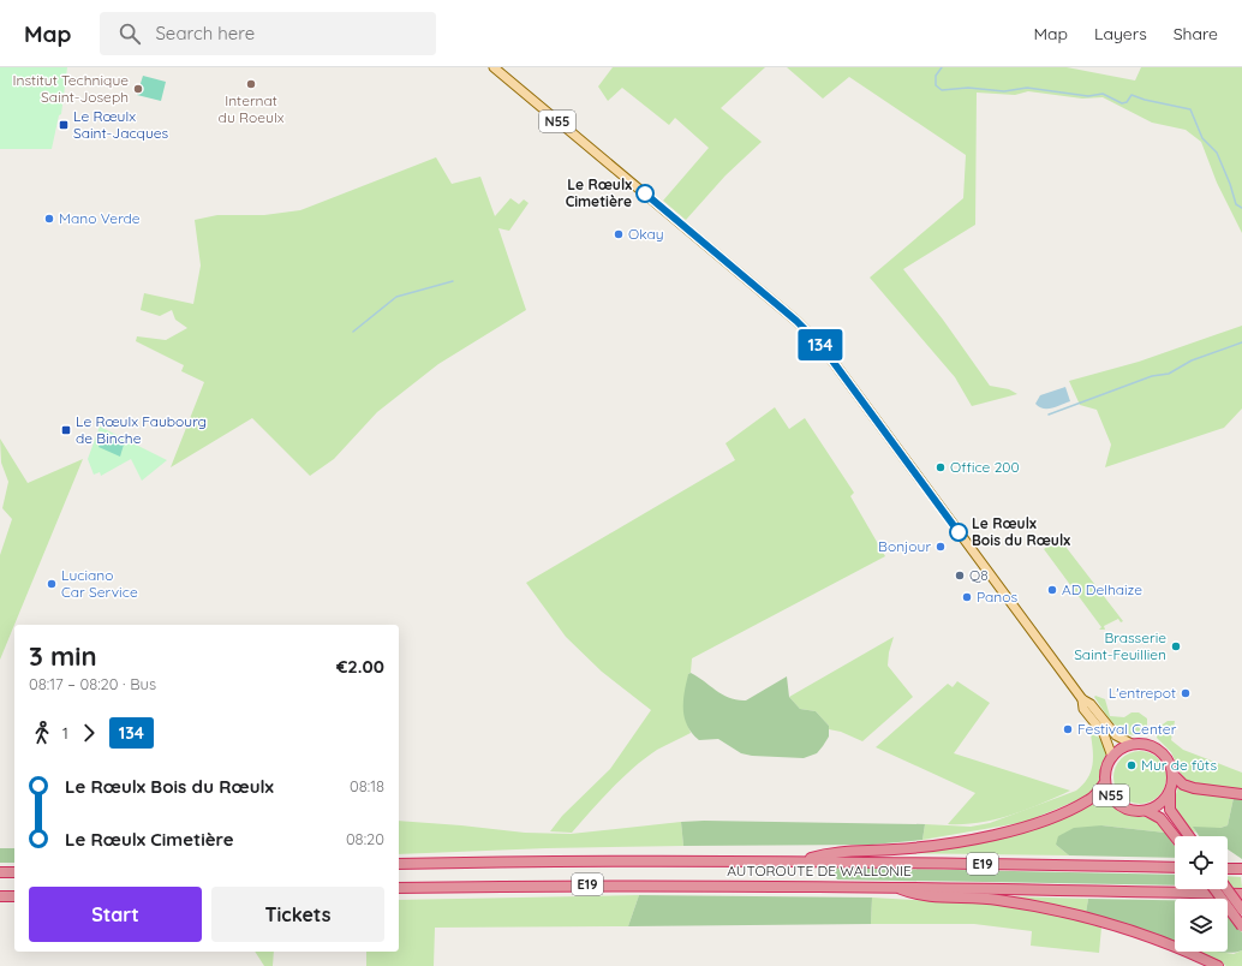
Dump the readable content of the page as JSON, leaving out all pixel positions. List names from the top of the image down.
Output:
{
  "streets": {
    "highway": ["N55", "E19", "AUTOROUTE DE WALLONIE"]
  },
  "places": {
    "other": [
      "Internat du Roeulx",
      "Institut Technique Saint-Joseph",
      "Le Rœulx Cimetière",
      "Mano Verde",
      "Okay",
      "Office 200",
      "Le Rœulx Bois du Rœulx",
      "Bonjour",
      "Q8",
      "Luciano Car Service",
      "AD Delhaize",
      "Panos",
      "Brasserie Saint-Feuillien",
      "L'entrepot",
      "Festival Center",
      "Mur de fûts"
    ],
    "transit": ["Le Rœulx Saint-Jacques", "Le Rœulx Faubourg de Binche"]
  },
  "lines": ["bus line 134"],
  "page": {
    "header": "Map",
    "search": "Search here",
    "nav": ["Map", "Layers", "Share"],
    "on_map": "134",
    "heading": ["3 min", "08:17 – 08:20 · Bus", "€2.00"],
    "legs": ["1", "134"],
    "list": [
      {
        "name": "Le Rœulx Bois du Rœulx",
        "value": "08:18"
      },
      {
        "name": "Le Rœulx Cimetière",
        "value": "08:20"
      }
    ],
    "buttons": ["Start", "Tickets"]
  }
}
